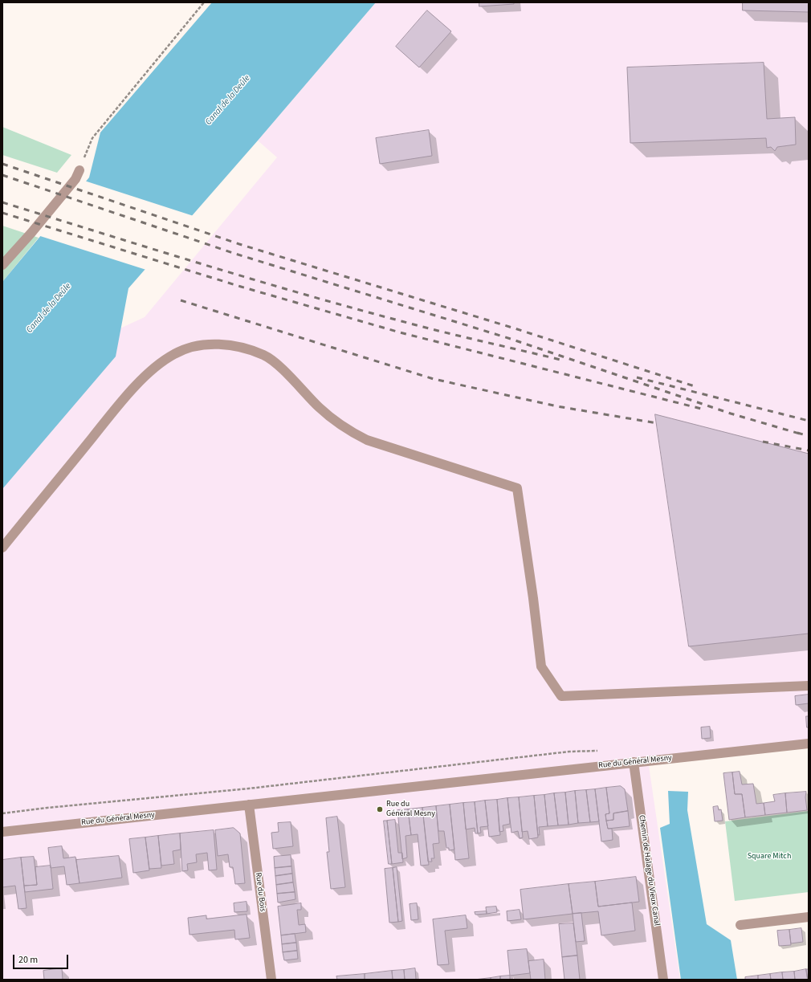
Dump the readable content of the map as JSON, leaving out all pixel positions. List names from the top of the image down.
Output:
{
  "streets": {
    "street": ["Rue du Général Mesny", "Chemin de Halage du Vieux Canal", "Rue du Bois"]
  },
  "crossings": [
    ["Rue du Général Mesny", "Chemin de Halage du Vieux Canal"],
    ["Rue du Général Mesny", "Rue du Bois"]
  ],
  "water": ["Canal de la Deûle"],
  "parks": ["Square Mitch"],
  "places": ["Rue du Général Mesny"],
  "scale_bar": "20 m"
}
